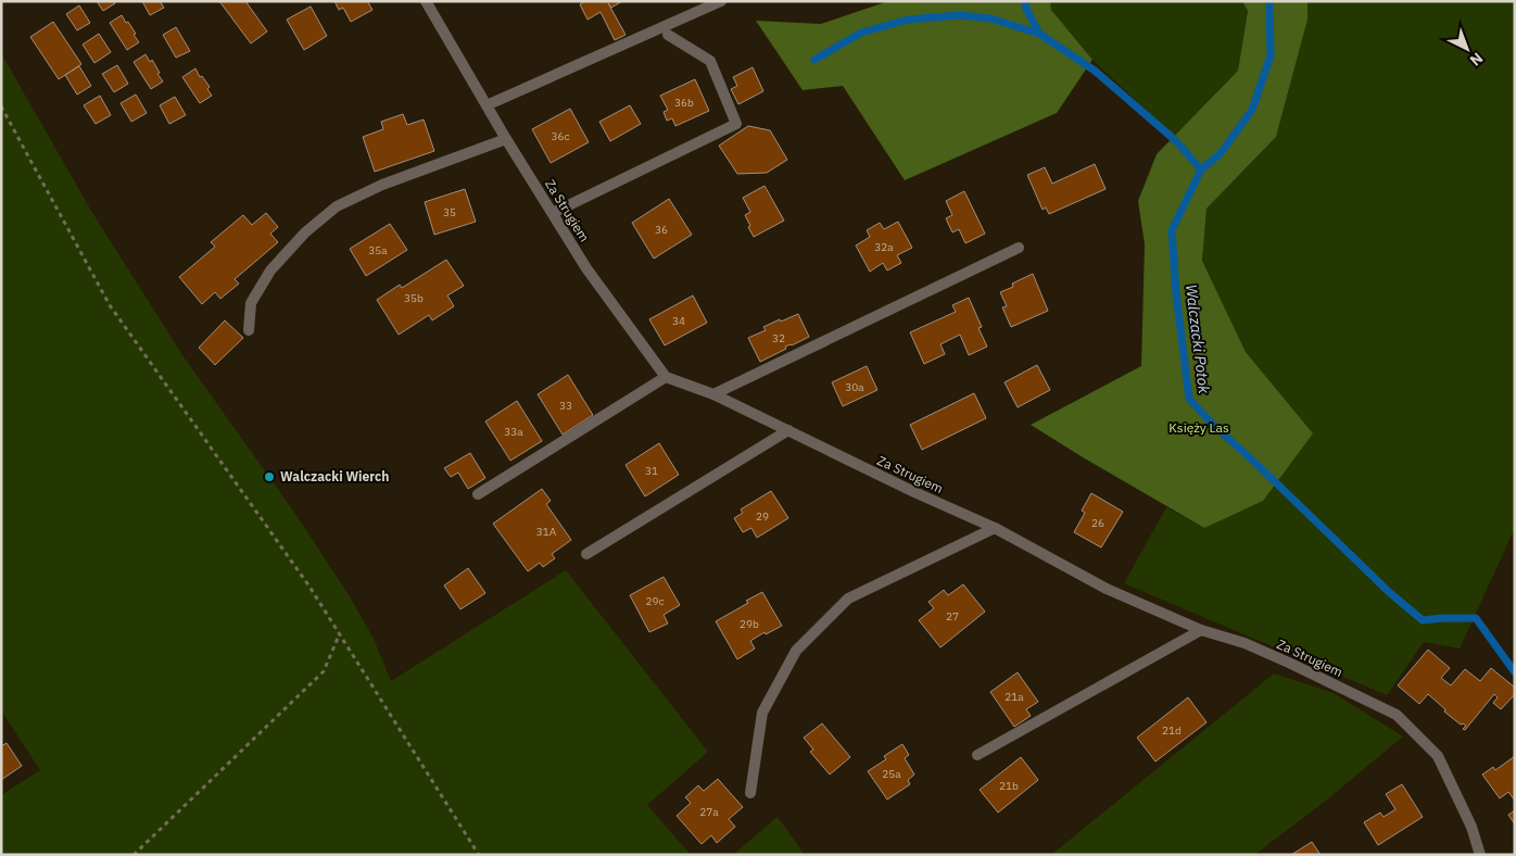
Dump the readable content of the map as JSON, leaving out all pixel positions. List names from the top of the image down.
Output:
{
  "streets": {
    "street": ["Za Strugiem"]
  },
  "water": ["Walczacki Potok"],
  "parks": ["Księży Las"],
  "places": ["Walczacki Wierch"],
  "house_numbers": [
    "36b",
    "36c",
    "35",
    "36",
    "32a",
    "35a",
    "35b",
    "34",
    "32",
    "30a",
    "33",
    "33a",
    "31",
    "29",
    "26",
    "31A",
    "29c",
    "27",
    "29b",
    "21a",
    "21d",
    "25a",
    "21b",
    "27a"
  ],
  "north": "bottom right"
}
